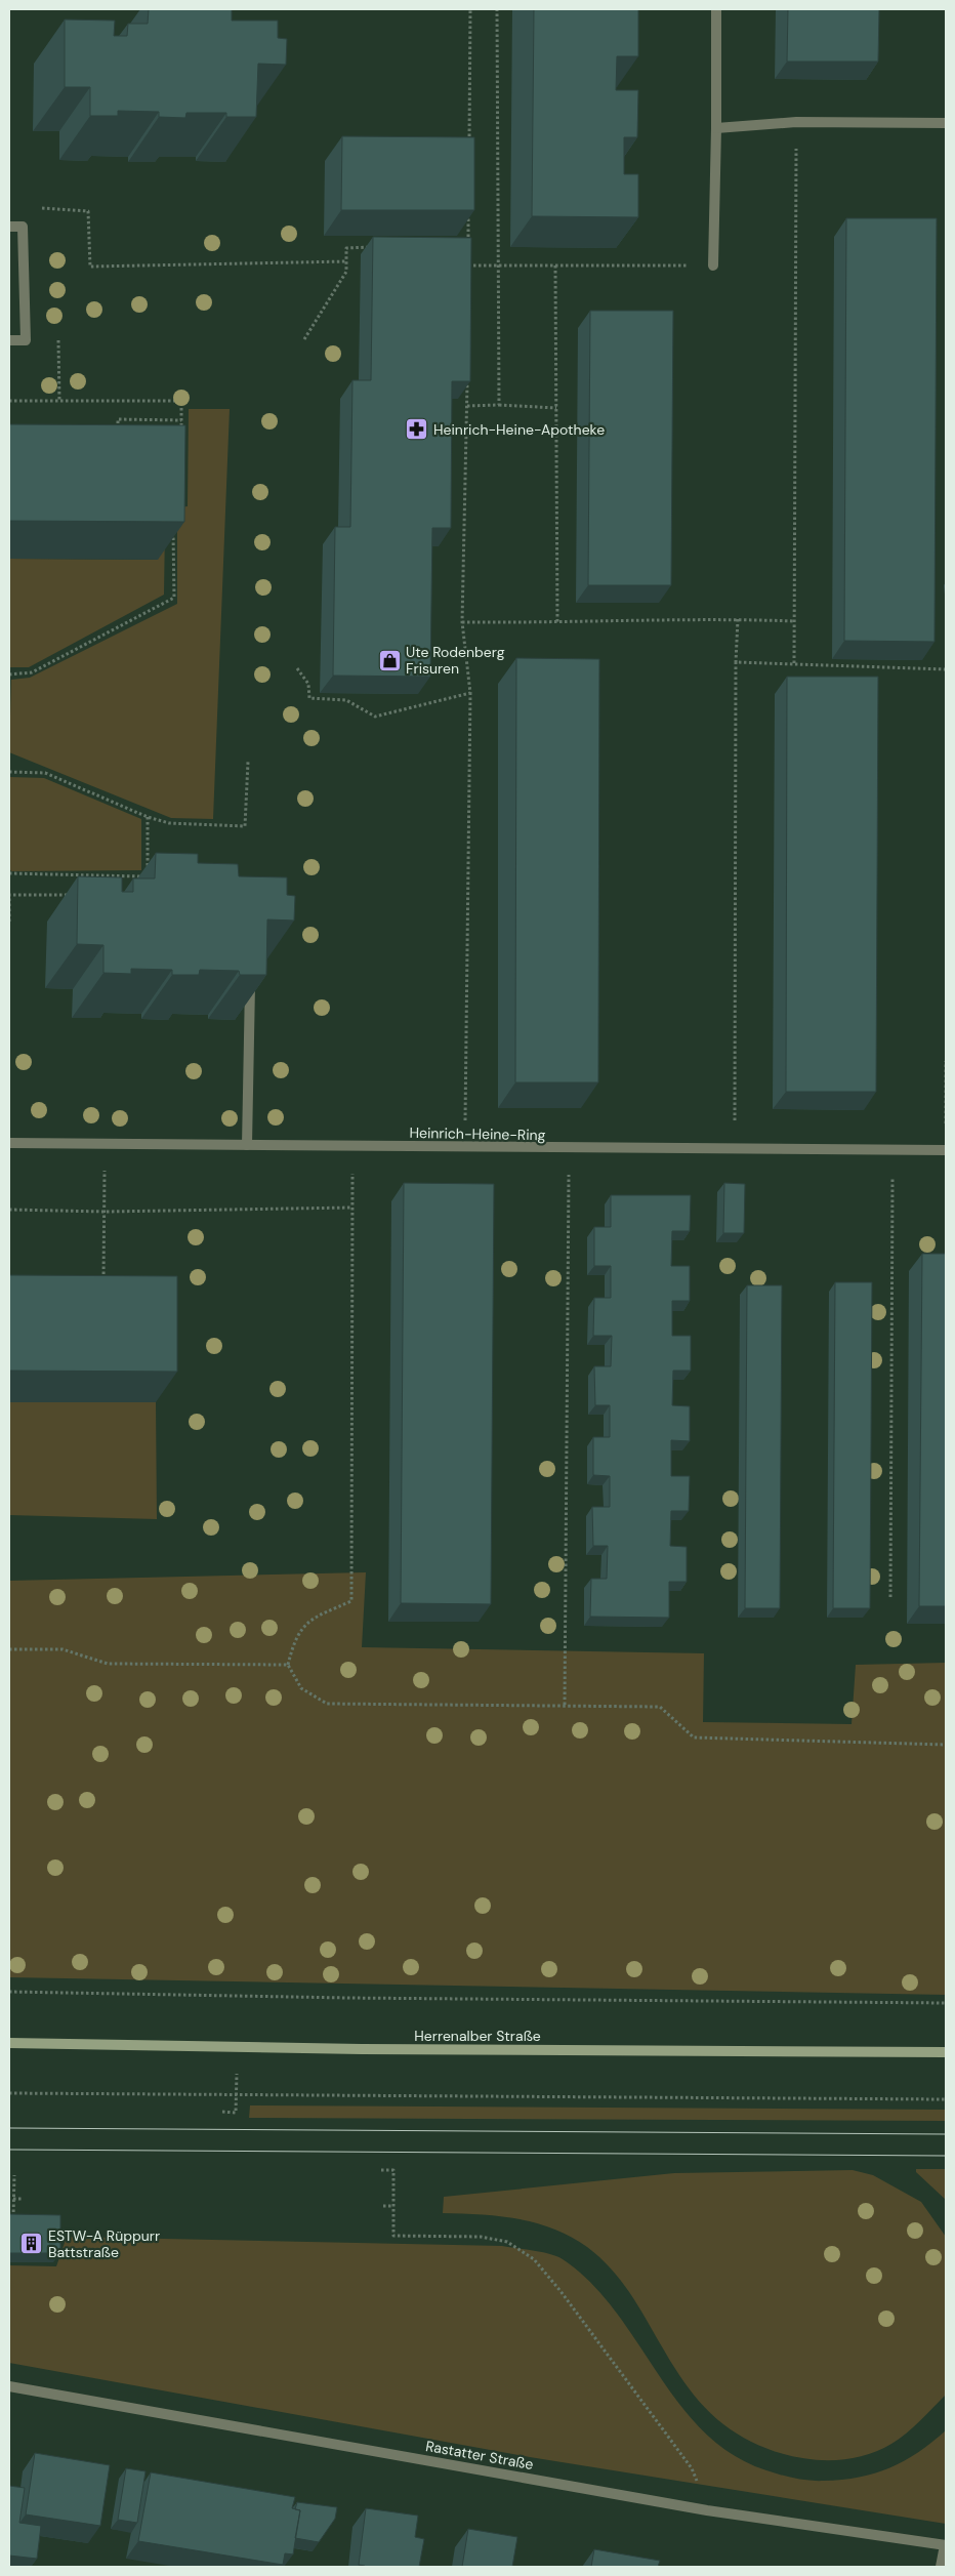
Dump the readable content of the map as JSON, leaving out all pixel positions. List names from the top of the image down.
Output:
{
  "streets": {
    "main road": ["Herrenalber Straße"],
    "street": ["Heinrich-Heine-Ring", "Rastatter Straße"]
  },
  "places": {
    "pharmacy": ["Heinrich-Heine-Apotheke"],
    "shop": ["Ute Rodenberg Frisuren"],
    "building": ["ESTW-A Rüppurr Battstraße"]
  }
}
